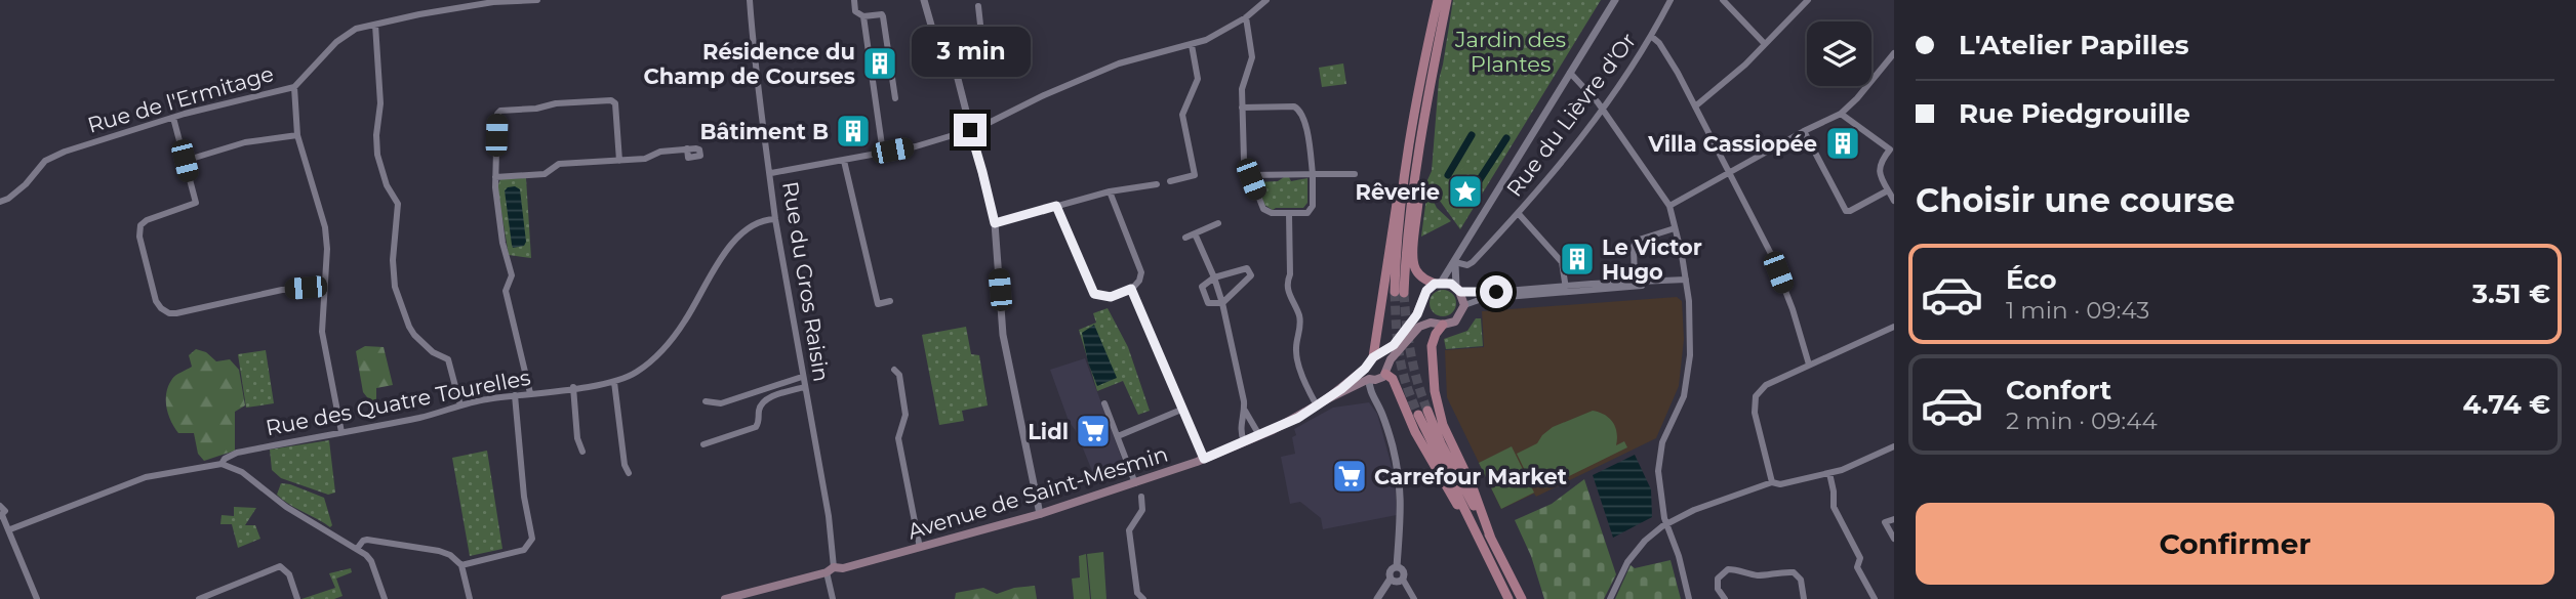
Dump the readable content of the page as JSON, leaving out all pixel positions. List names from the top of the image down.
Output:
{
  "streets": {
    "main road": ["Avenue de Saint-Mesmin"],
    "street": [
      "Rue de l'Ermitage",
      "Rue du Lièvre d'Or",
      "Rue du Gros Raisin",
      "Rue des Quatre Tourelles"
    ]
  },
  "crossings": [
    ["Rue du Gros Raisin", "Rue des Quatre Tourelles"],
    ["Rue du Gros Raisin", "Avenue de Saint-Mesmin"]
  ],
  "parks": ["Jardin des Plantes"],
  "places": {
    "building": [
      "Résidence du Champ de Courses",
      "Bâtiment B",
      "Villa Cassiopée",
      "Le Victor Hugo"
    ],
    "place": ["Rêverie"],
    "supermarket": ["Lidl", "Carrefour Market"]
  },
  "page": {
    "banner": ["L'Atelier Papilles", "Rue Piedgrouille"],
    "bubble": "3 min",
    "heading": "Choisir une course",
    "list": [
      {
        "name": "Éco",
        "note": "1 min · 09:43",
        "value": "3.51 €"
      },
      {
        "name": "Confort",
        "note": "2 min · 09:44",
        "value": "4.74 €"
      }
    ],
    "buttons": "Confirmer"
  }
}
